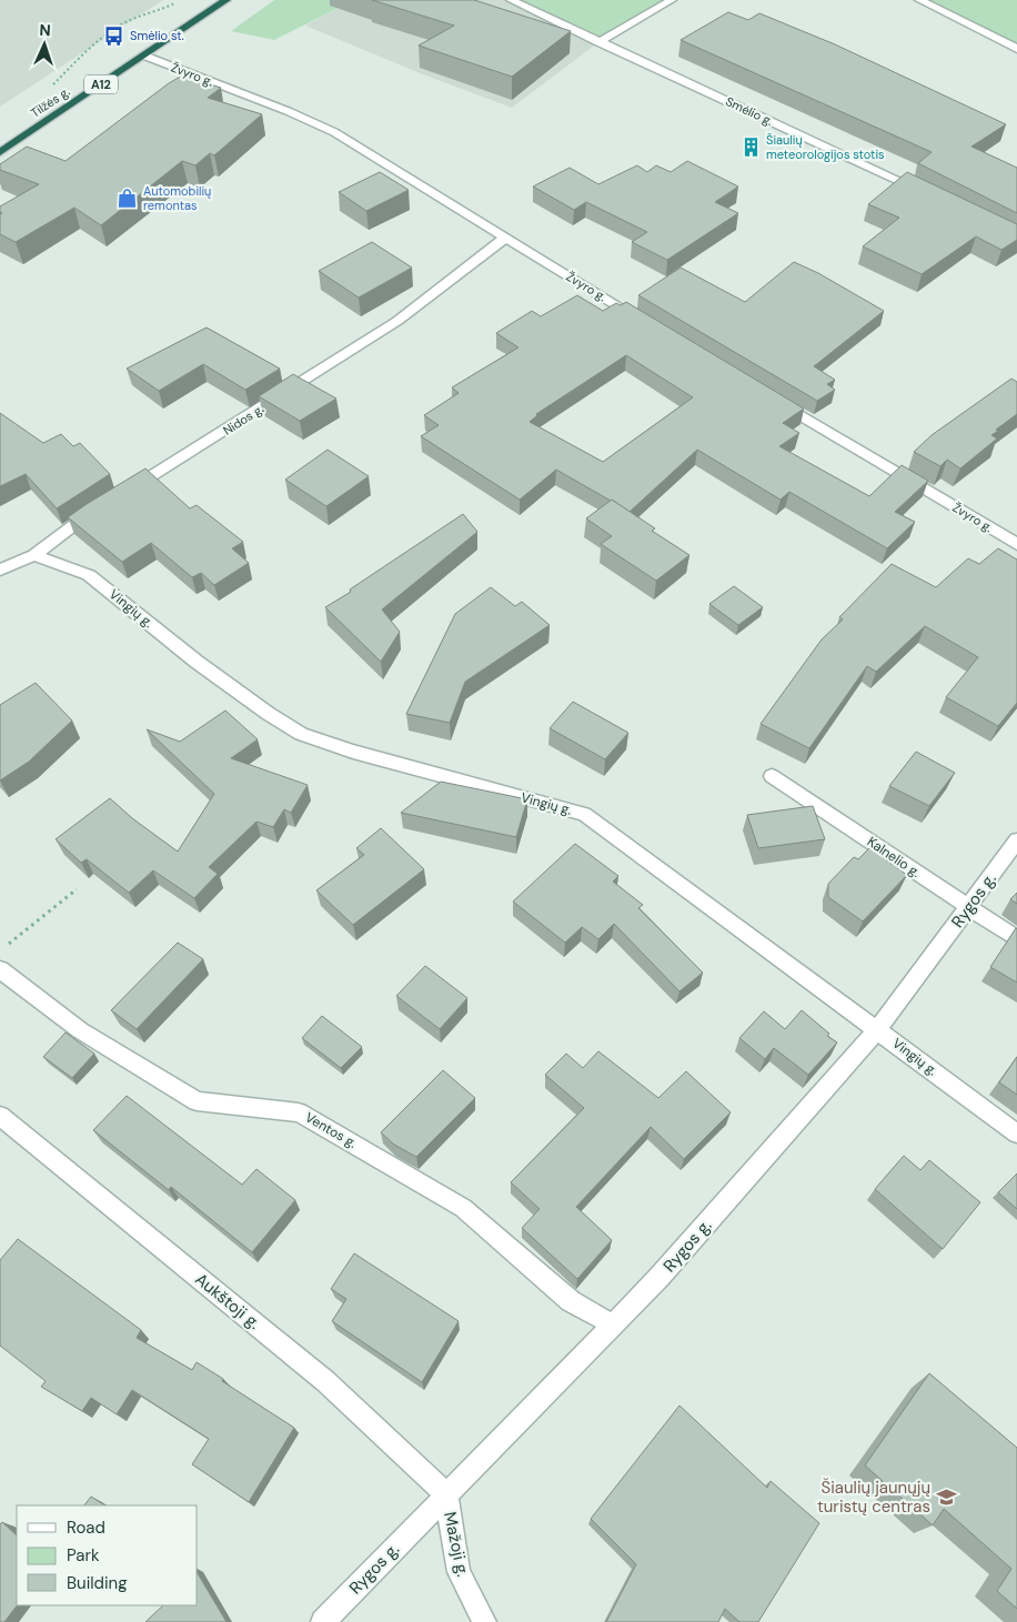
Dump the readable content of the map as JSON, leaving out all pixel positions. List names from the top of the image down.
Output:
{
  "streets": {
    "highway": ["A12", "Tilžės g."],
    "street": [
      "Žvyro g.",
      "Smėlio g.",
      "Nidos g.",
      "Vingių g.",
      "Kalnelio g.",
      "Rygos g.",
      "Ventos g.",
      "Aukštoji g.",
      "Mažoji g."
    ]
  },
  "crossings": [
    ["Žvyro g.", "Tilžės g."],
    ["Žvyro g.", "Nidos g."],
    ["Vingių g.", "Rygos g."],
    ["Kalnelio g.", "Rygos g."],
    ["Rygos g.", "Ventos g."],
    ["Rygos g.", "Aukštoji g."],
    ["Rygos g.", "Mažoji g."],
    ["Aukštoji g.", "Mažoji g."]
  ],
  "places": {
    "bus stop": ["Smėlio st."],
    "building": ["Šiaulių meteorologijos stotis"],
    "shop": ["Automobilių remontas"],
    "school or university": ["Šiaulių jaunųjų turistų centras"]
  },
  "legend": ["Road", "Park", "Building"],
  "north": "top"
}
